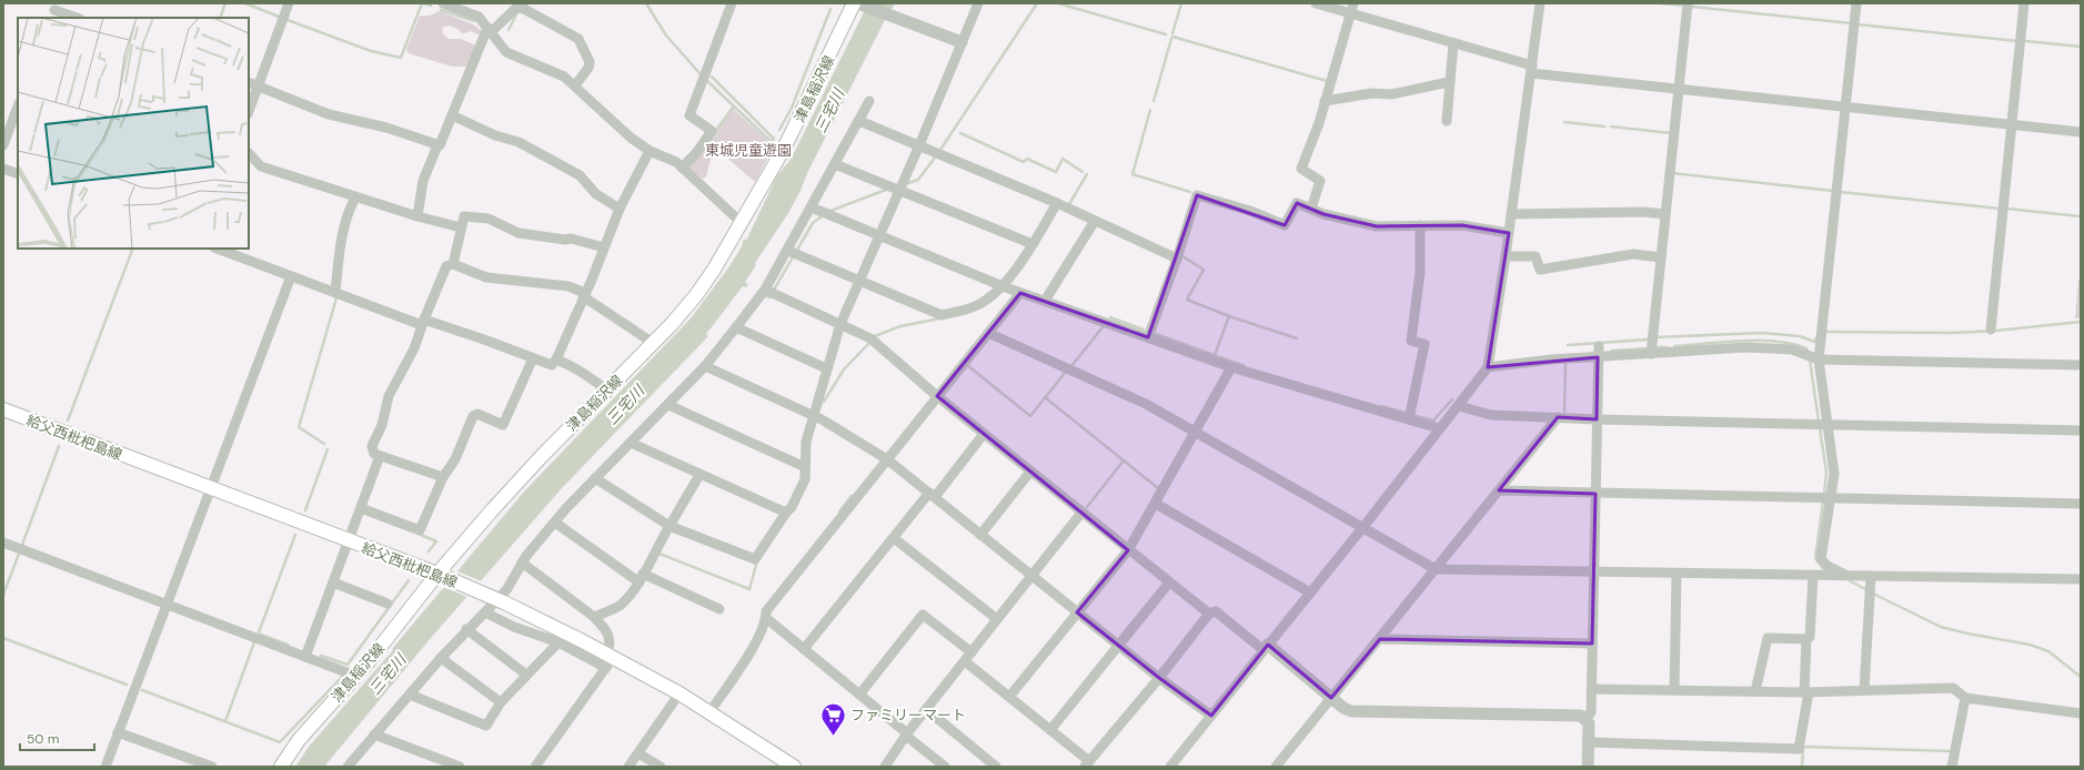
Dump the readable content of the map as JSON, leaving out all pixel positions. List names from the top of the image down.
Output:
{
  "streets": {
    "main road": ["津島稲沢線", "給父西枇杷島線"]
  },
  "crossings": [
    ["津島稲沢線", "給父西枇杷島線"]
  ],
  "water": ["三宅川"],
  "parks": ["東城児童遊園"],
  "places": {
    "supermarket": ["ファミリーマート"]
  },
  "scale_bar": "50 m"
}
